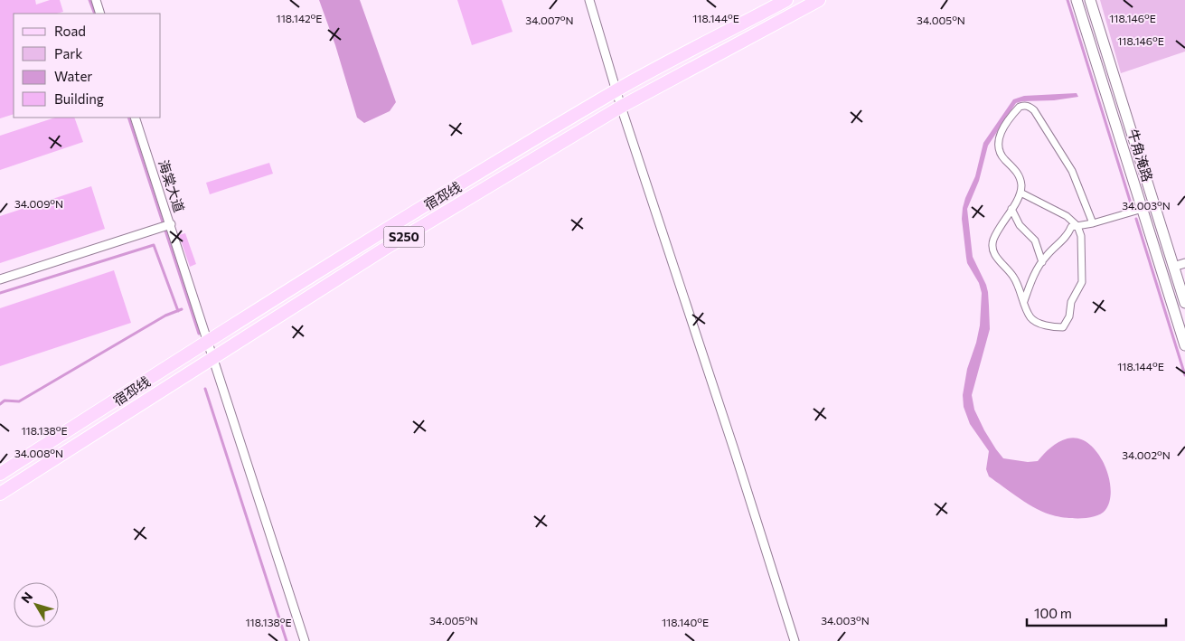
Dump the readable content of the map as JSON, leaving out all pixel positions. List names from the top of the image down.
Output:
{
  "streets": {
    "main road": ["宿邳线", "S250"],
    "street": ["牛角淹路", "海棠大道"]
  },
  "crossings": [
    ["海棠大道", "宿邳线"]
  ],
  "legend": [
    "Road",
    "Park",
    "Water",
    "Building"
  ],
  "scale_bar": "100 m",
  "north": "top left",
  "coordinates": [
    "118.142°E",
    "118.144°E",
    "118.146°E",
    "34.007°N",
    "34.005°N",
    "34.009°N",
    "34.003°N",
    "118.138°E",
    "34.008°N",
    "34.002°N",
    "118.140°E"
  ]
}
